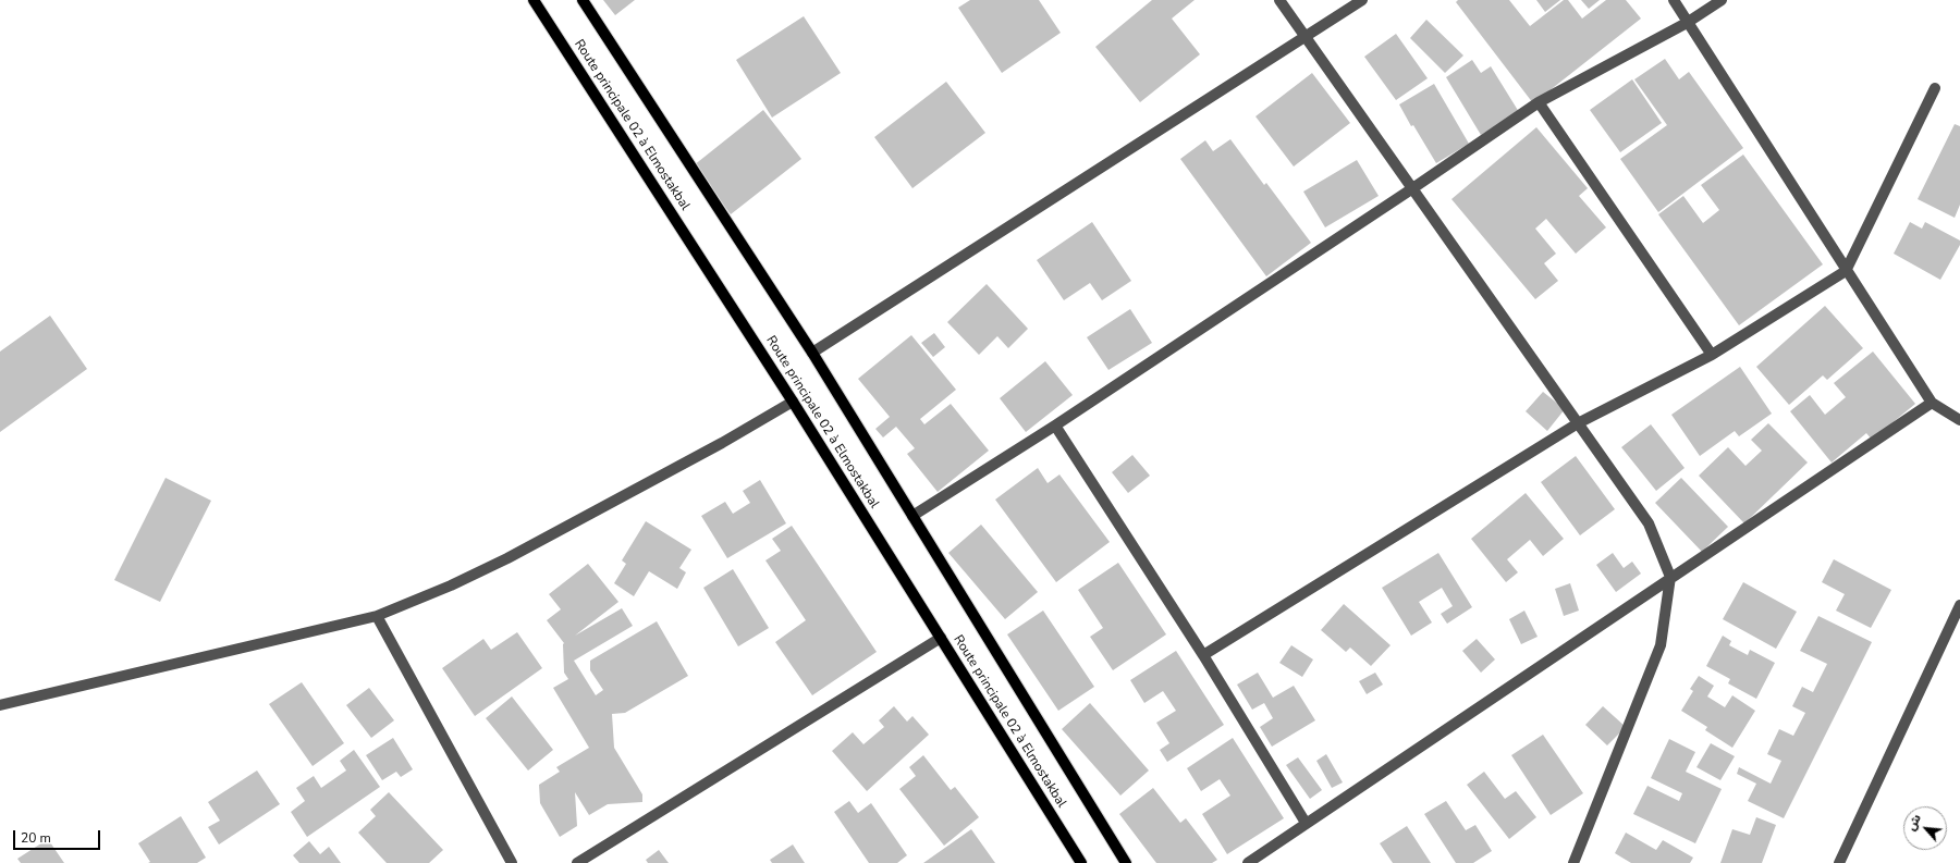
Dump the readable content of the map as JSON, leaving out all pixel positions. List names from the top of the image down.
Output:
{
  "streets": {
    "main road": ["Route principale 02 à Elmostakbal"]
  },
  "scale_bar": "20 m",
  "north": "top left"
}
